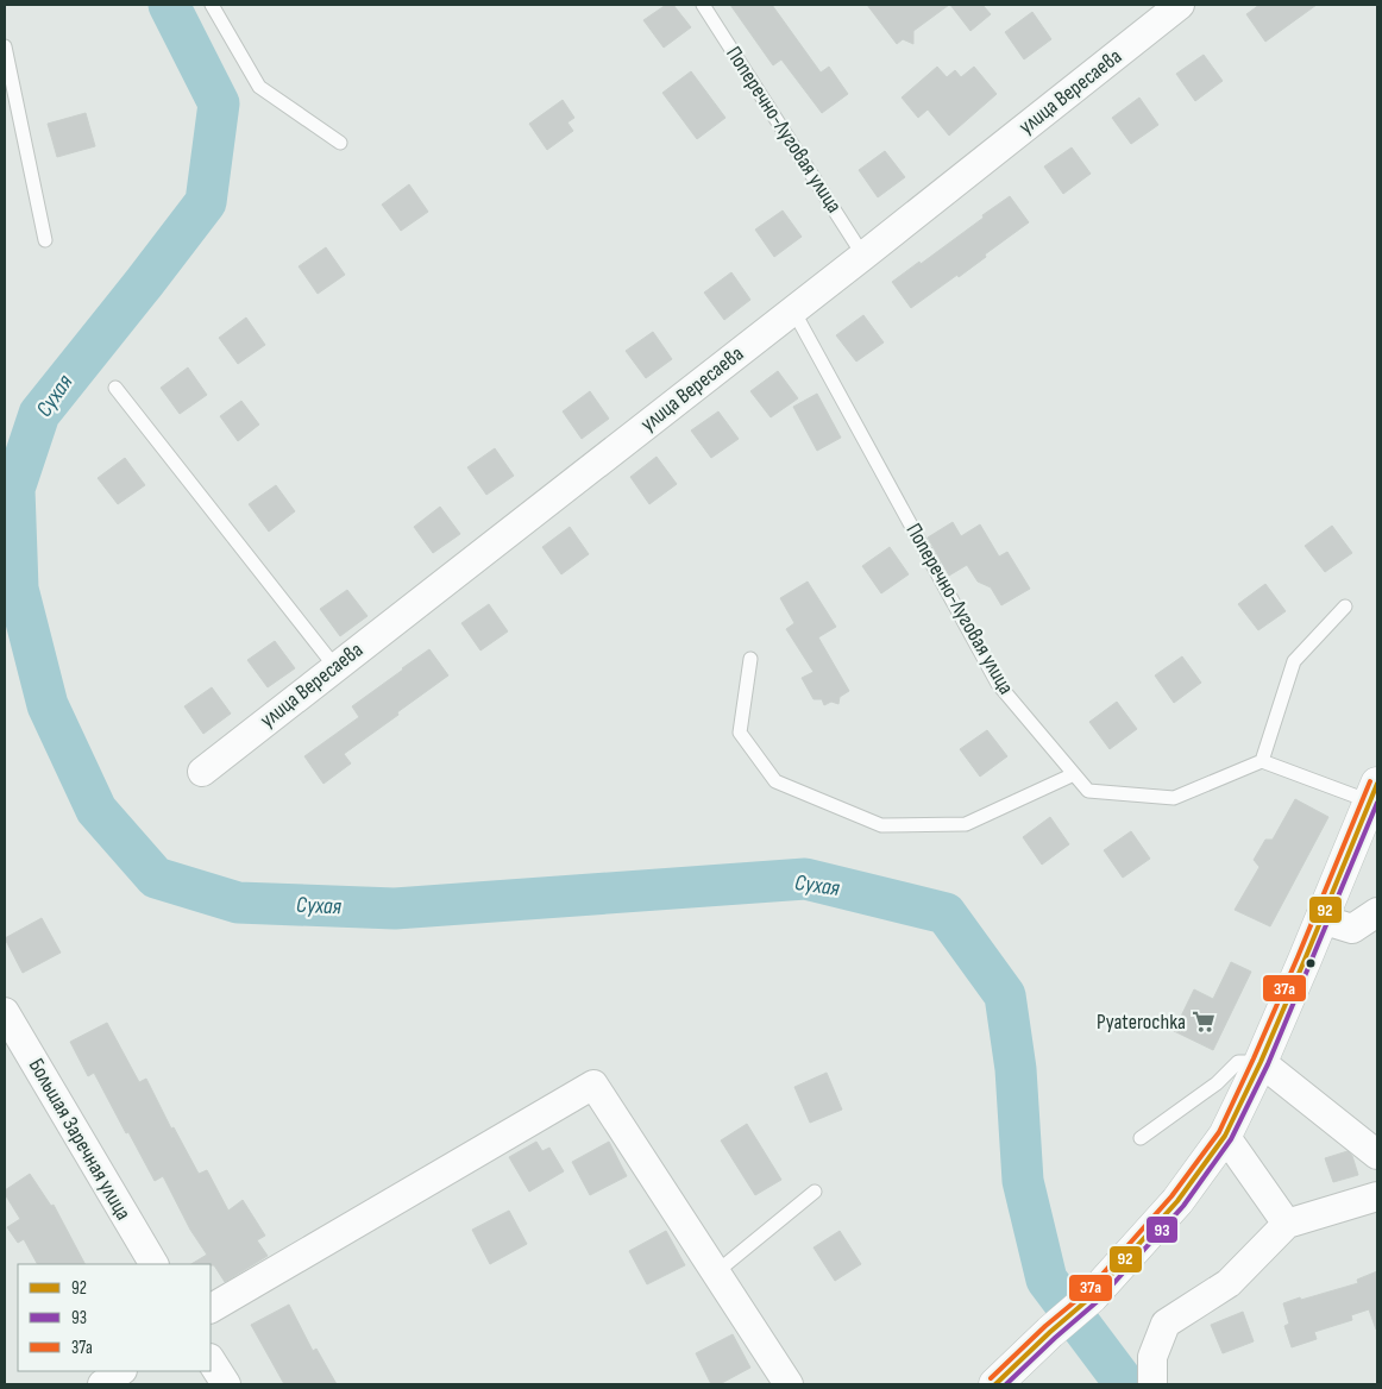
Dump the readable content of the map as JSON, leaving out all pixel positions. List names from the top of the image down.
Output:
{
  "streets": {
    "street": ["улица Вересаева", "Большая Заречная улица"],
    "lane": ["Поперечно-Луговая улица"]
  },
  "crossings": [
    ["улица Вересаева", "Поперечно-Луговая улица"]
  ],
  "water": ["Сухая"],
  "places": {
    "supermarket": ["Pyaterochka"]
  },
  "lines": ["transit line 37а", "transit line 92", "transit line 93"],
  "legend": ["92", "93", "37а"]
}
